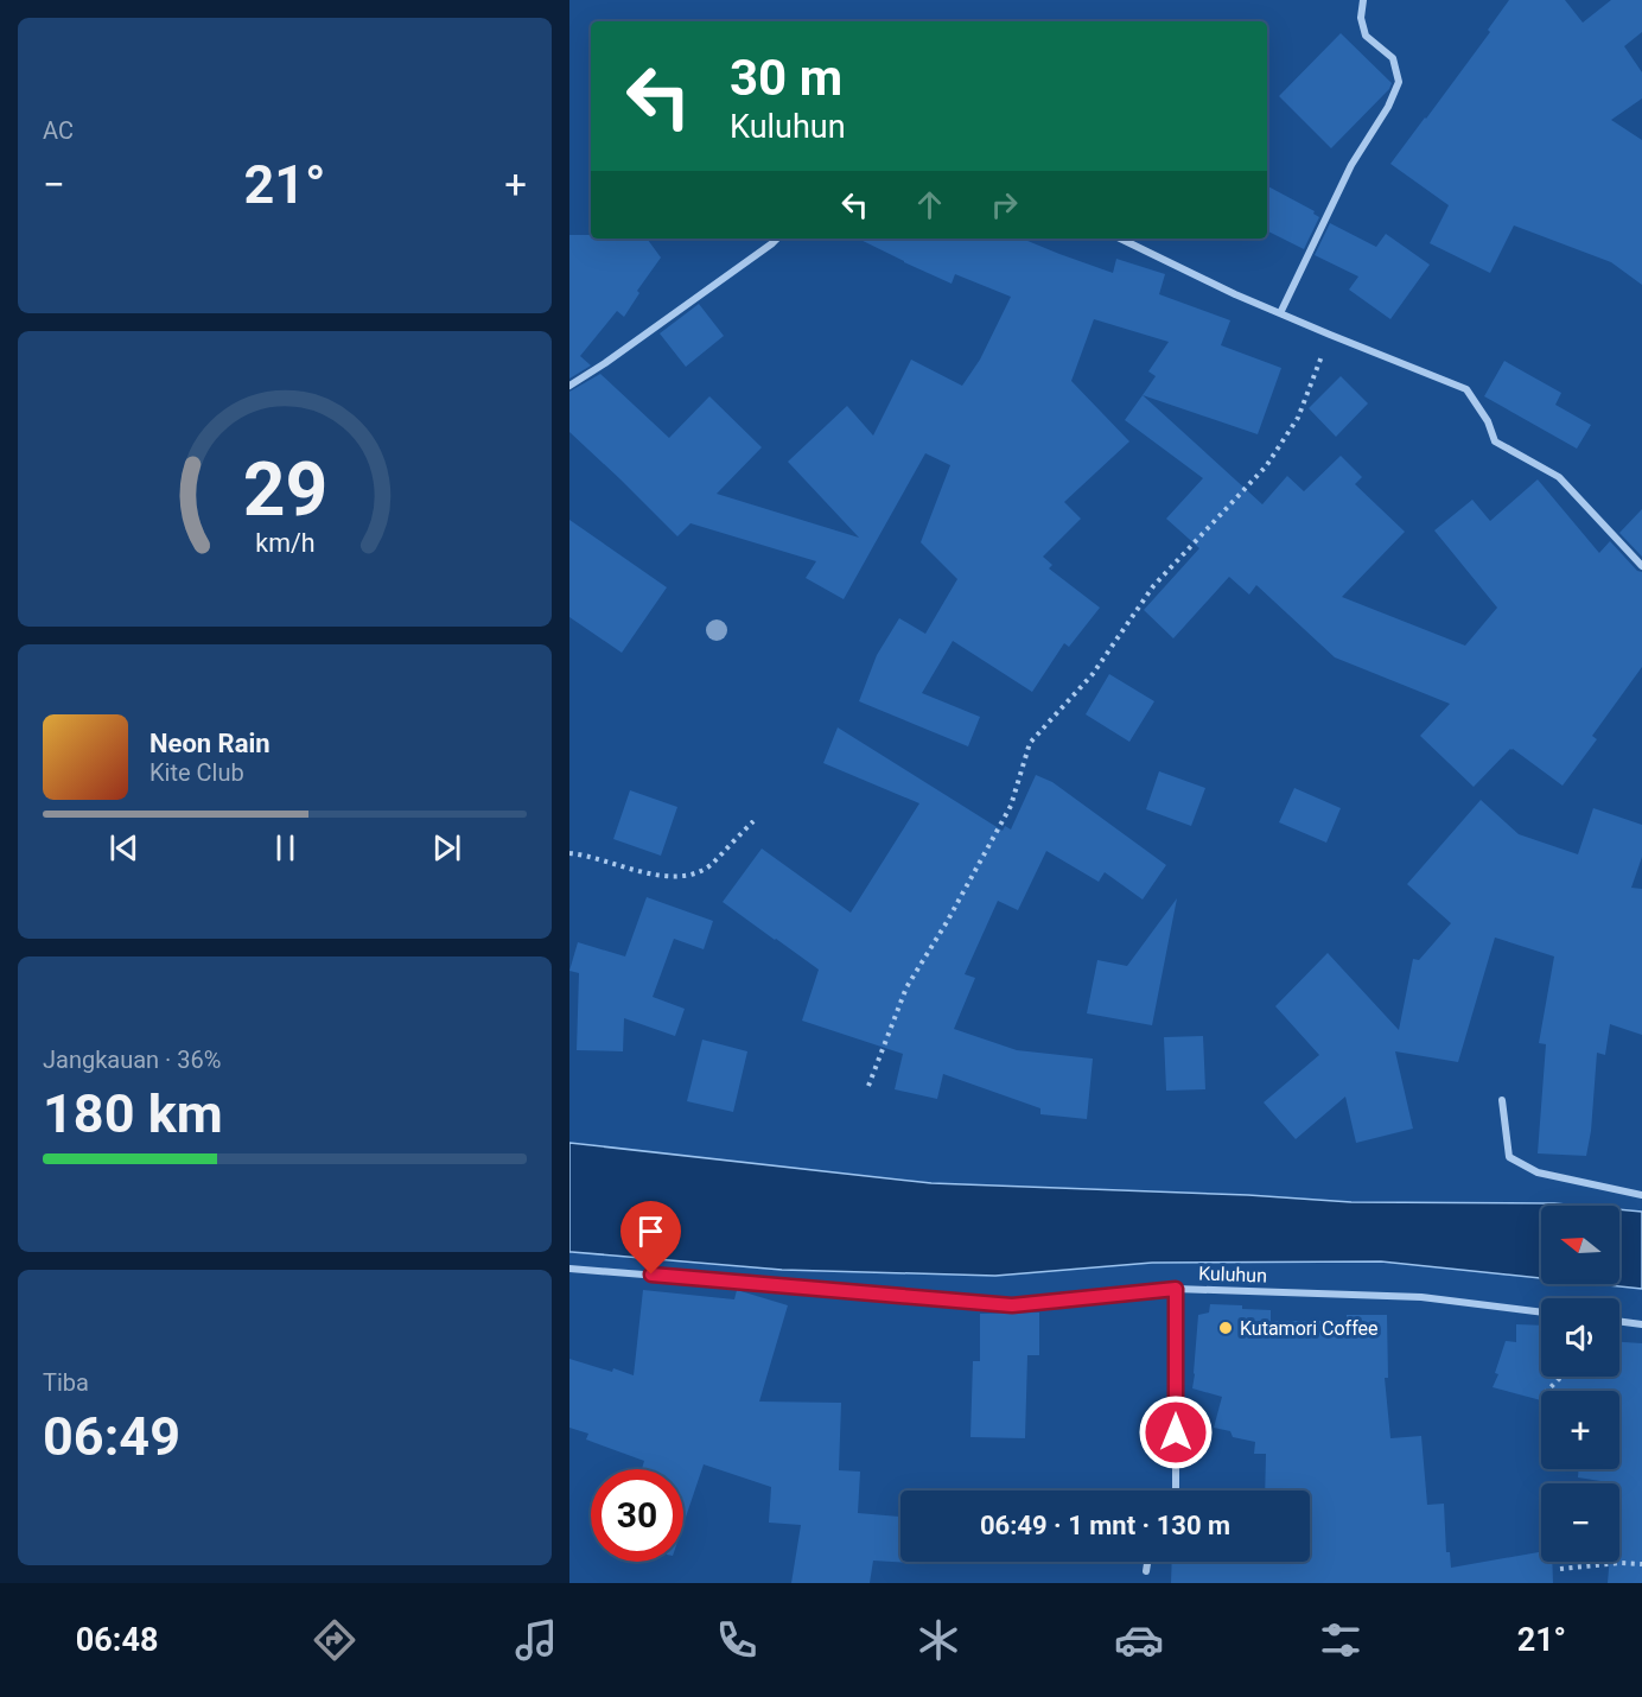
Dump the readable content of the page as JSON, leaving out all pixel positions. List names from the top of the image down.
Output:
{
  "streets": {
    "street": ["Kuluhun"]
  },
  "places": ["Kutamori Coffee"],
  "north": "left",
  "page": {
    "tile": [
      "AC",
      ["Jangkauan · 36%", "180 km"],
      ["Tiba", "06:49"]
    ],
    "turn": ["30 m", "Kuluhun"],
    "heat": ["−", "21°", "+"],
    "song": ["Neon Rain", "Kite Club"],
    "map_buttons": ["+", "−"],
    "limit": "30",
    "trip": "06:49 · 1 mnt · 130 m",
    "tabs": ["06:48", "21°"],
    "gauge": ["29", "km/h"]
  }
}
